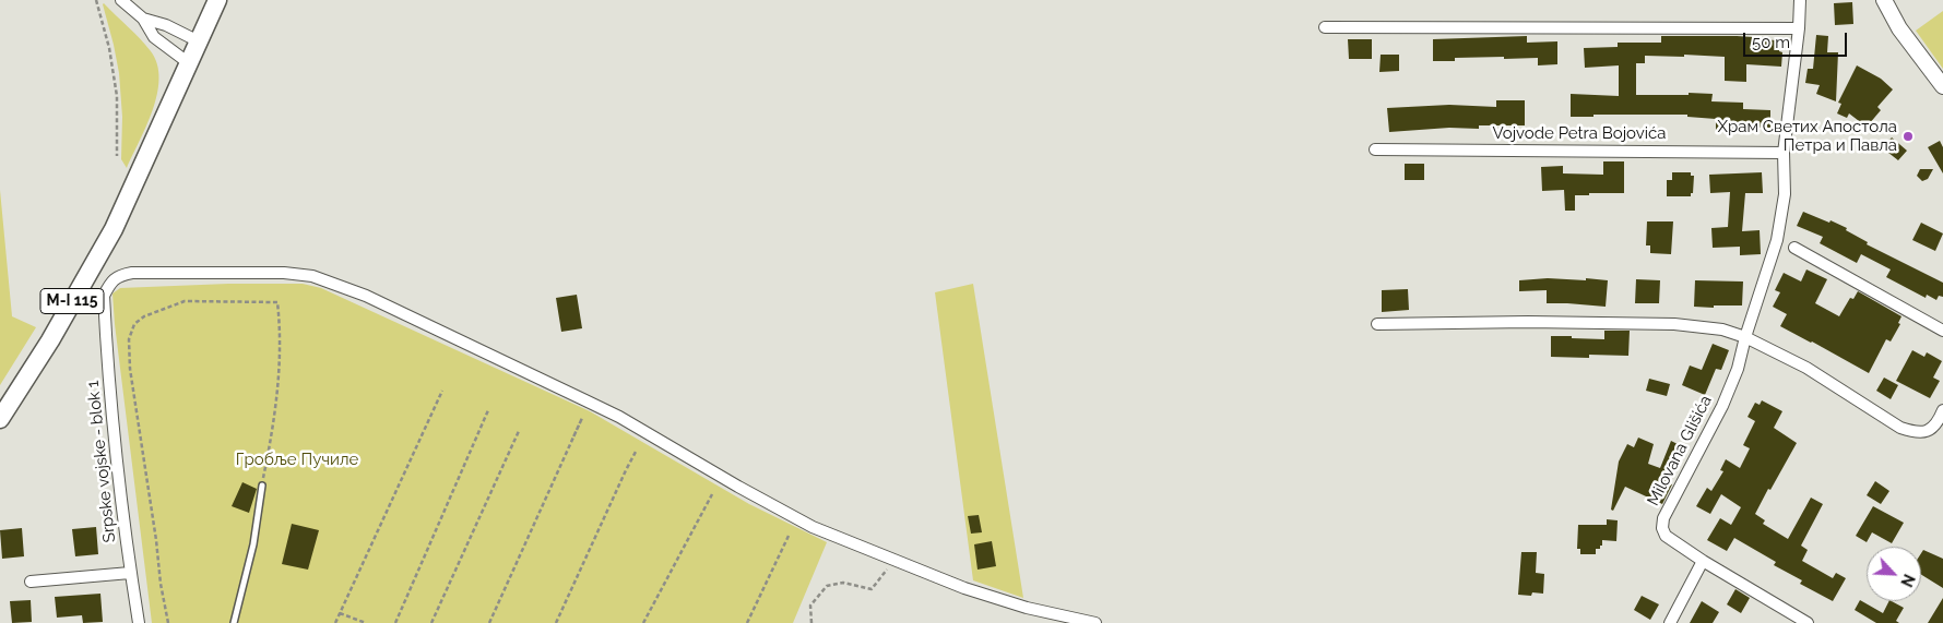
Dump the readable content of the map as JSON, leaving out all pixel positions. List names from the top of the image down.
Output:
{
  "streets": {
    "main road": ["M-I 115"],
    "street": ["Vojvode Petra Bojovića", "Milovana Glišića", "Srpske vojske - blok 1"]
  },
  "parks": ["Гробље Пучиле"],
  "places": ["Храм Светих Апостола Петра и Павла"],
  "scale_bar": "50 m",
  "north": "bottom right"
}
